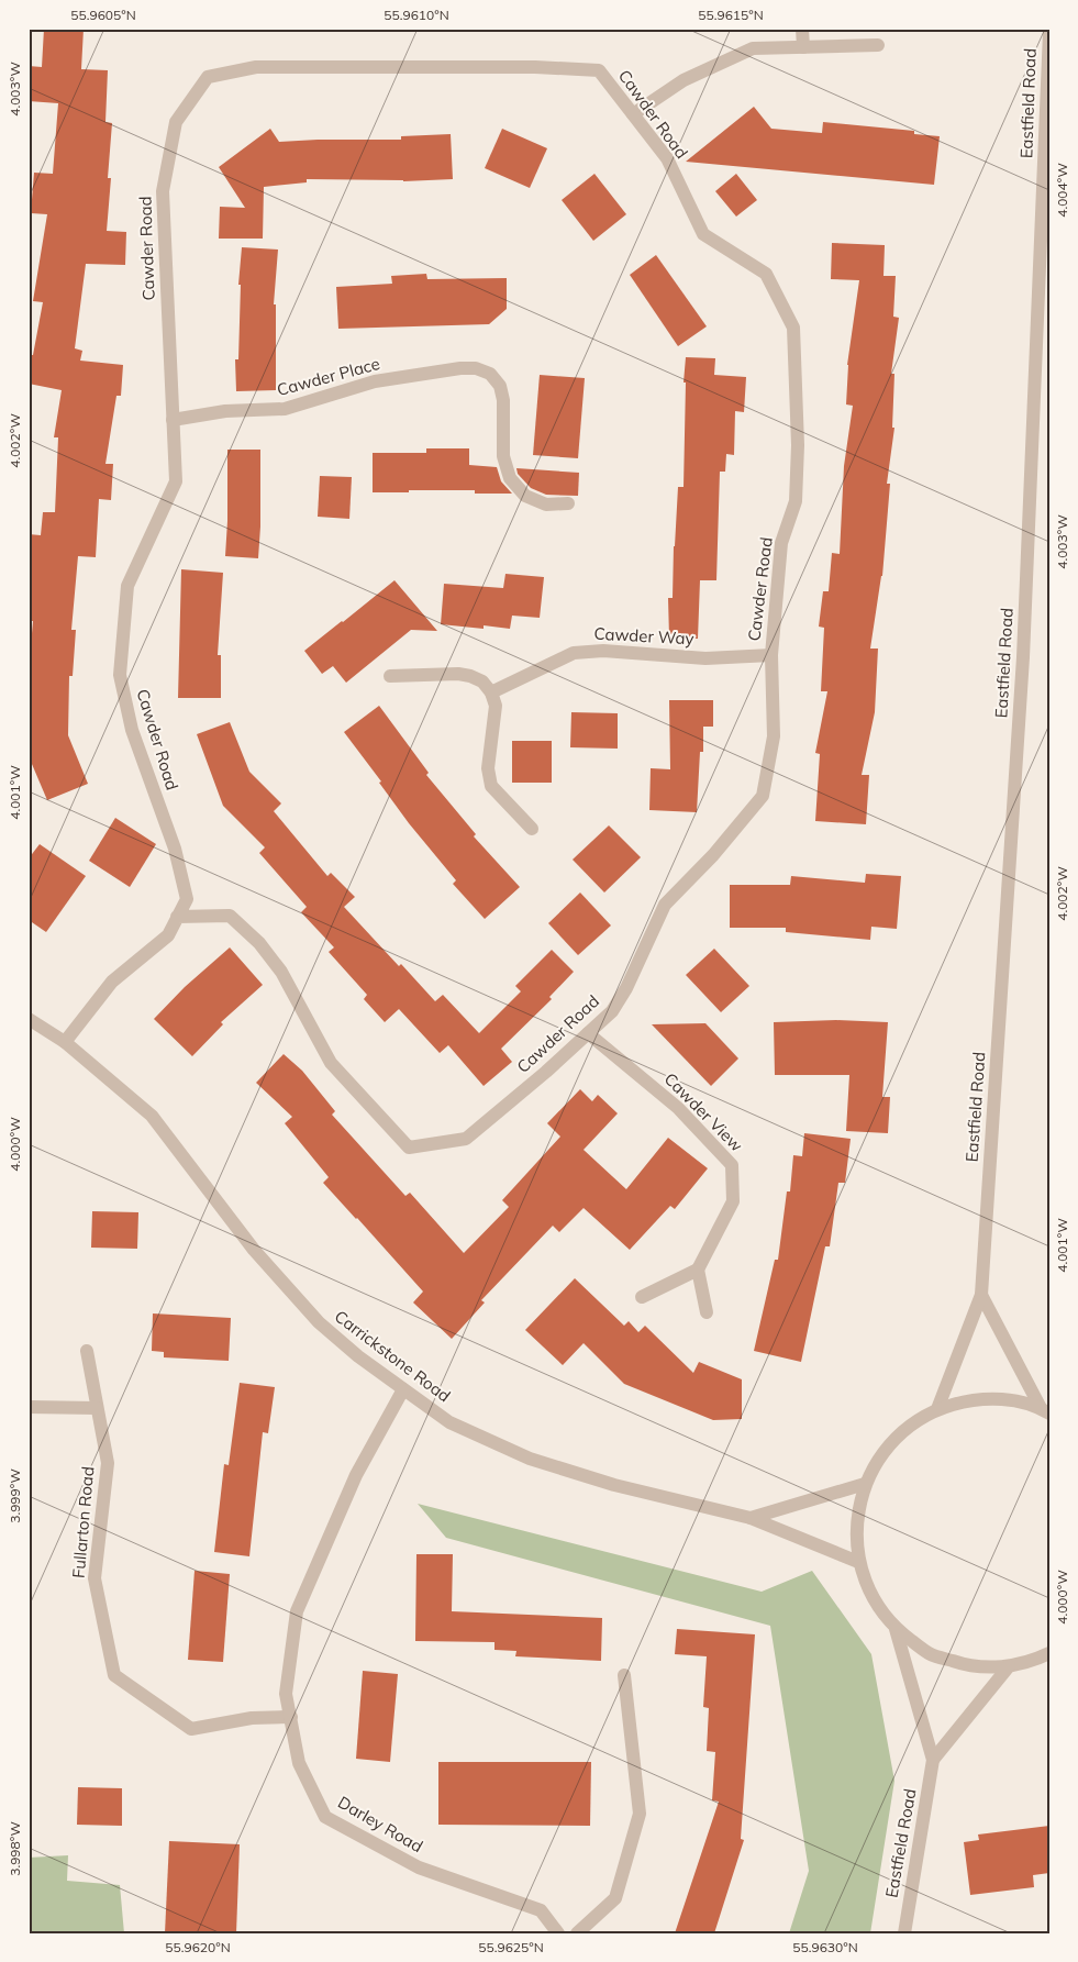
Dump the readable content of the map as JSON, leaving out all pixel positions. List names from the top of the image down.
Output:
{
  "streets": {
    "street": [
      "Eastfield Road",
      "Cawder Road",
      "Cawder Place",
      "Cawder Way",
      "Cawder View",
      "Carrickstone Road",
      "Fullarton Road",
      "Darley Road"
    ]
  },
  "crossings": [
    ["Cawder Road", "Cawder Place"],
    ["Cawder Road", "Cawder Way"],
    ["Cawder Road", "Cawder View"],
    ["Cawder Road", "Carrickstone Road"],
    ["Carrickstone Road", "Darley Road"],
    ["Fullarton Road", "Darley Road"]
  ],
  "coordinates": [
    "55.9605°N",
    "55.9610°N",
    "55.9615°N",
    "4.003°W",
    "4.004°W",
    "4.002°W",
    "4.001°W",
    "4.000°W",
    "3.999°W",
    "3.998°W",
    "55.9620°N",
    "55.9625°N",
    "55.9630°N"
  ]
}
